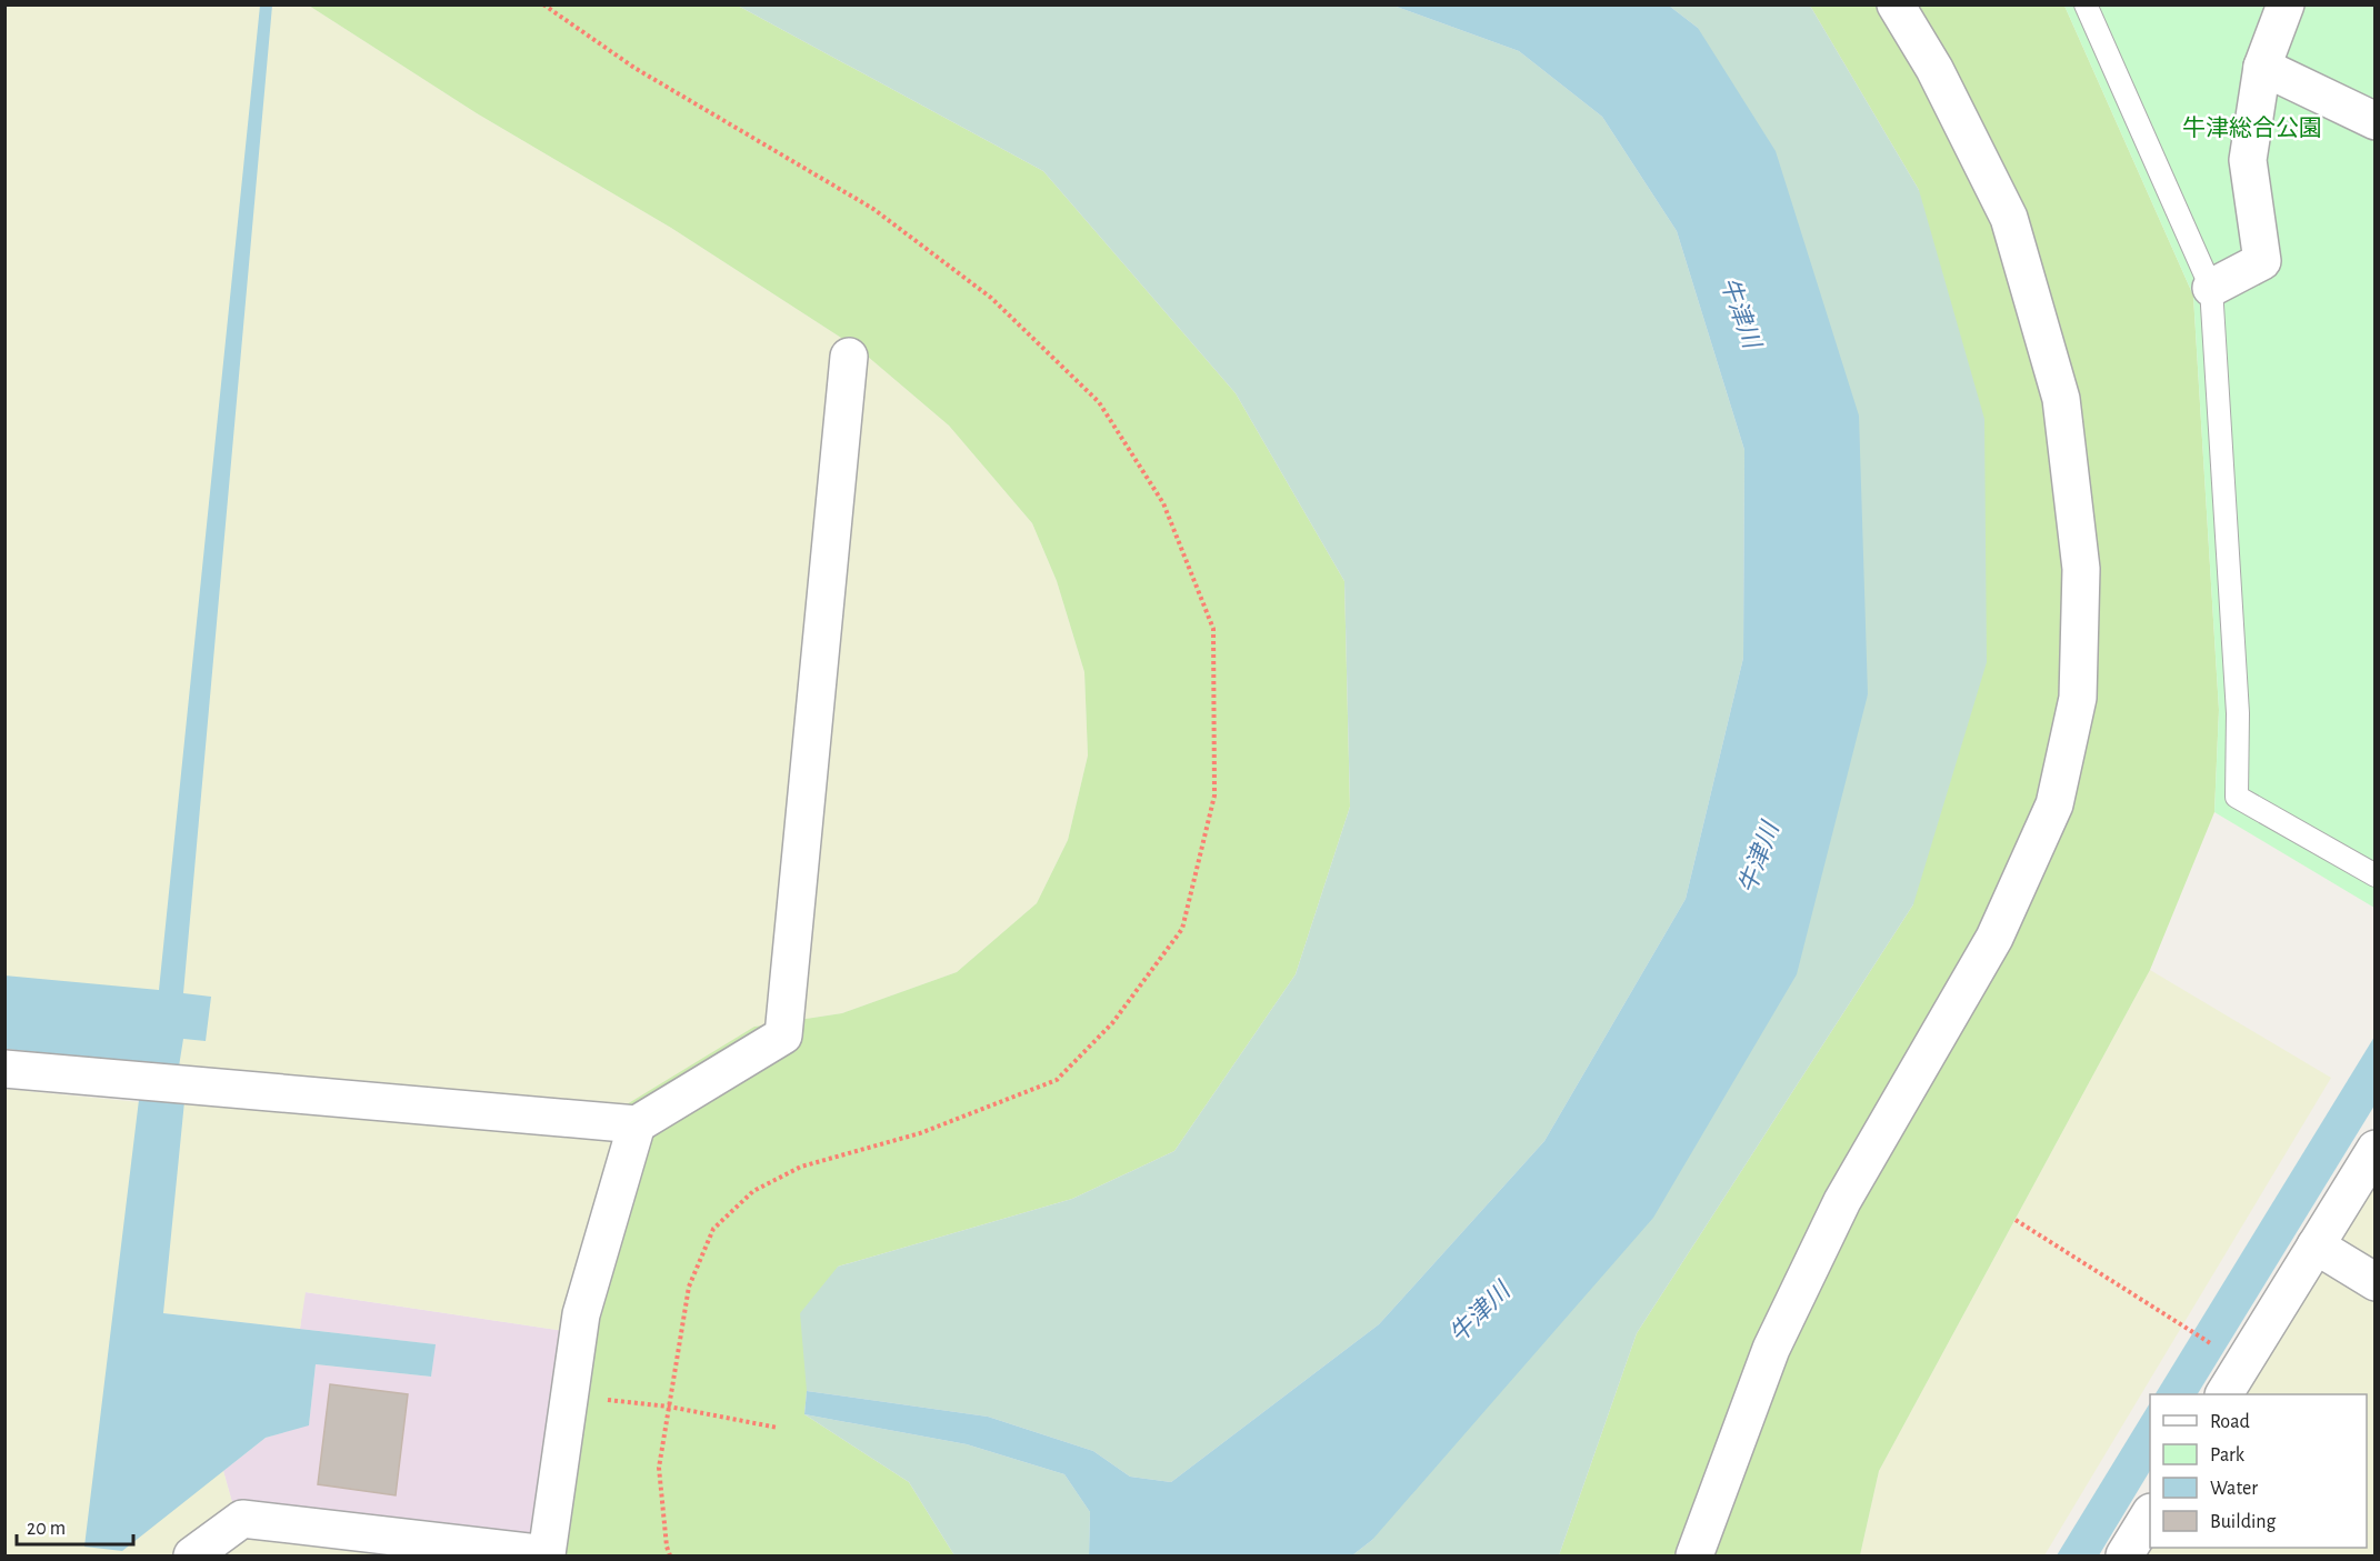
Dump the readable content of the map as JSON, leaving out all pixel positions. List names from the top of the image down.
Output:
{
  "water": ["牛津川"],
  "parks": ["牛津総合公園"],
  "legend": [
    "Road",
    "Park",
    "Water",
    "Building"
  ],
  "scale_bar": "20 m"
}
